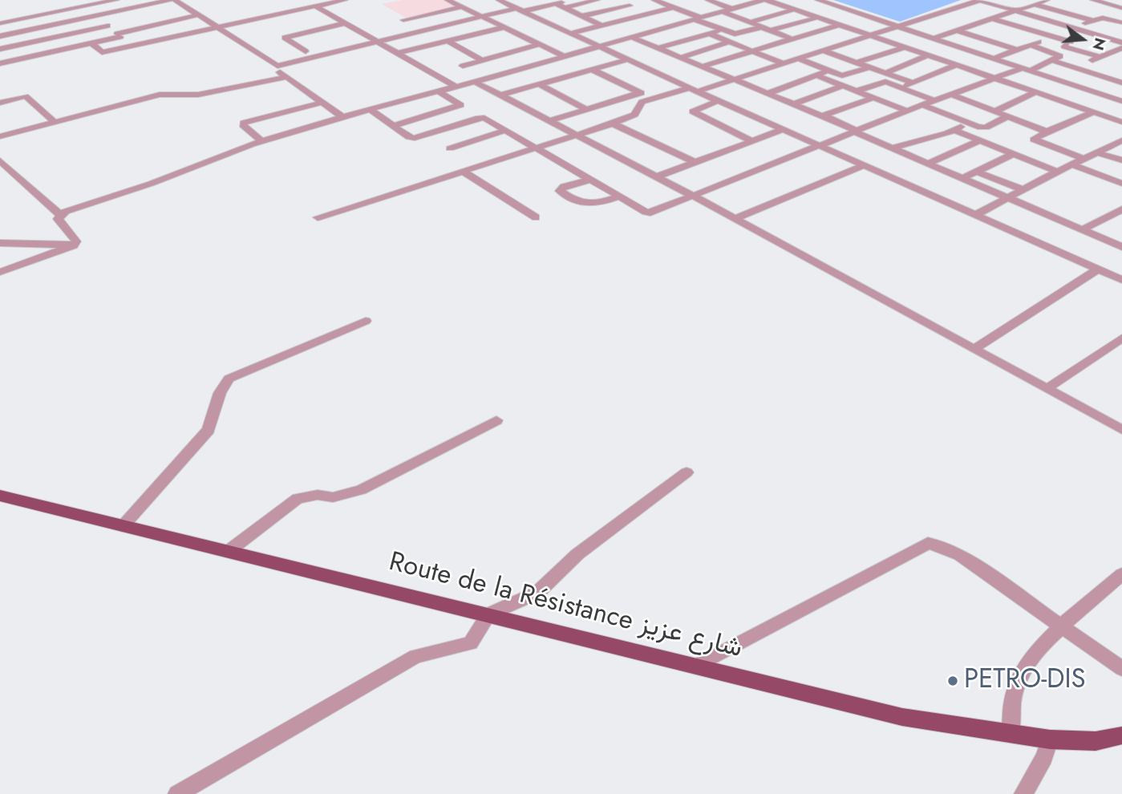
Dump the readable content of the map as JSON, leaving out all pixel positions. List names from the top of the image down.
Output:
{
  "streets": {
    "main road": ["Route de la Résistance شارع عزيز"]
  },
  "places": ["PETRO-DIS"],
  "north": "right"
}
